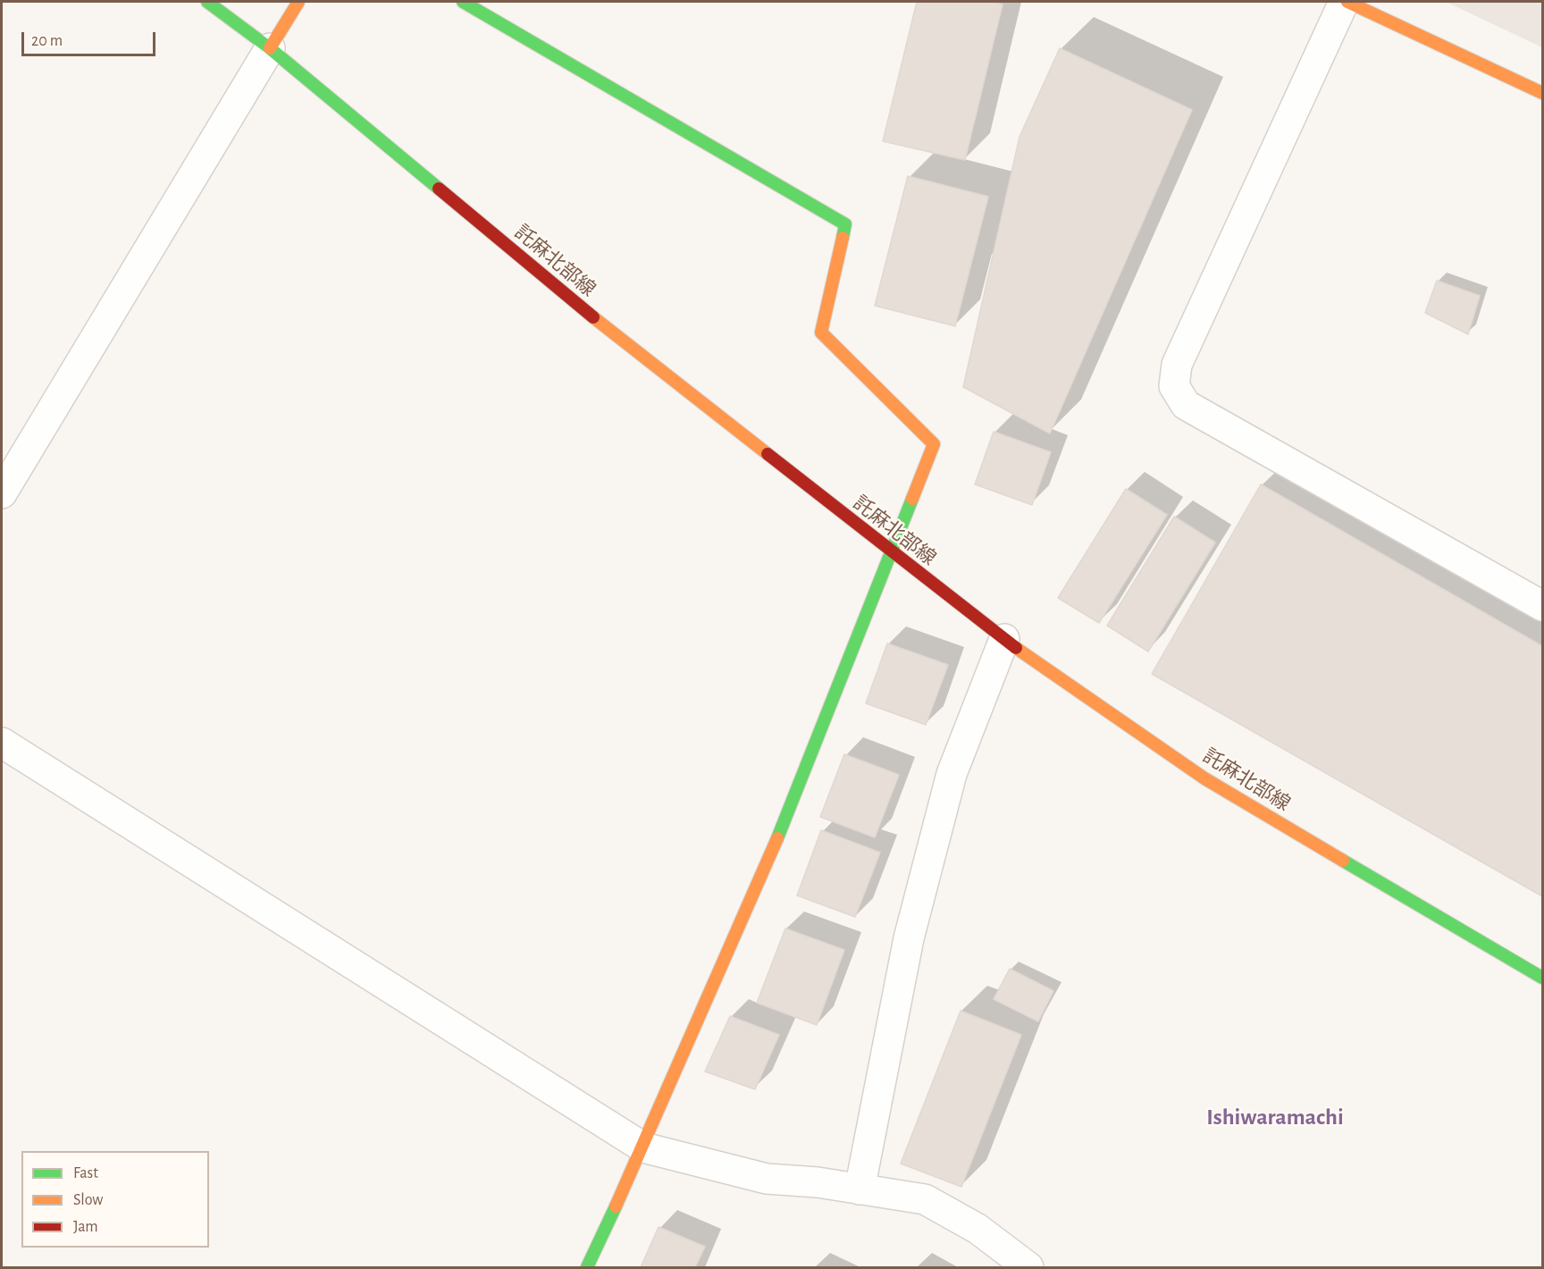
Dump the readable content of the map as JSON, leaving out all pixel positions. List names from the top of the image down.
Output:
{
  "streets": {
    "main road": ["託麻北部線"]
  },
  "districts": ["Ishiwaramachi"],
  "legend": ["Fast", "Slow", "Jam"],
  "scale_bar": "20 m"
}
